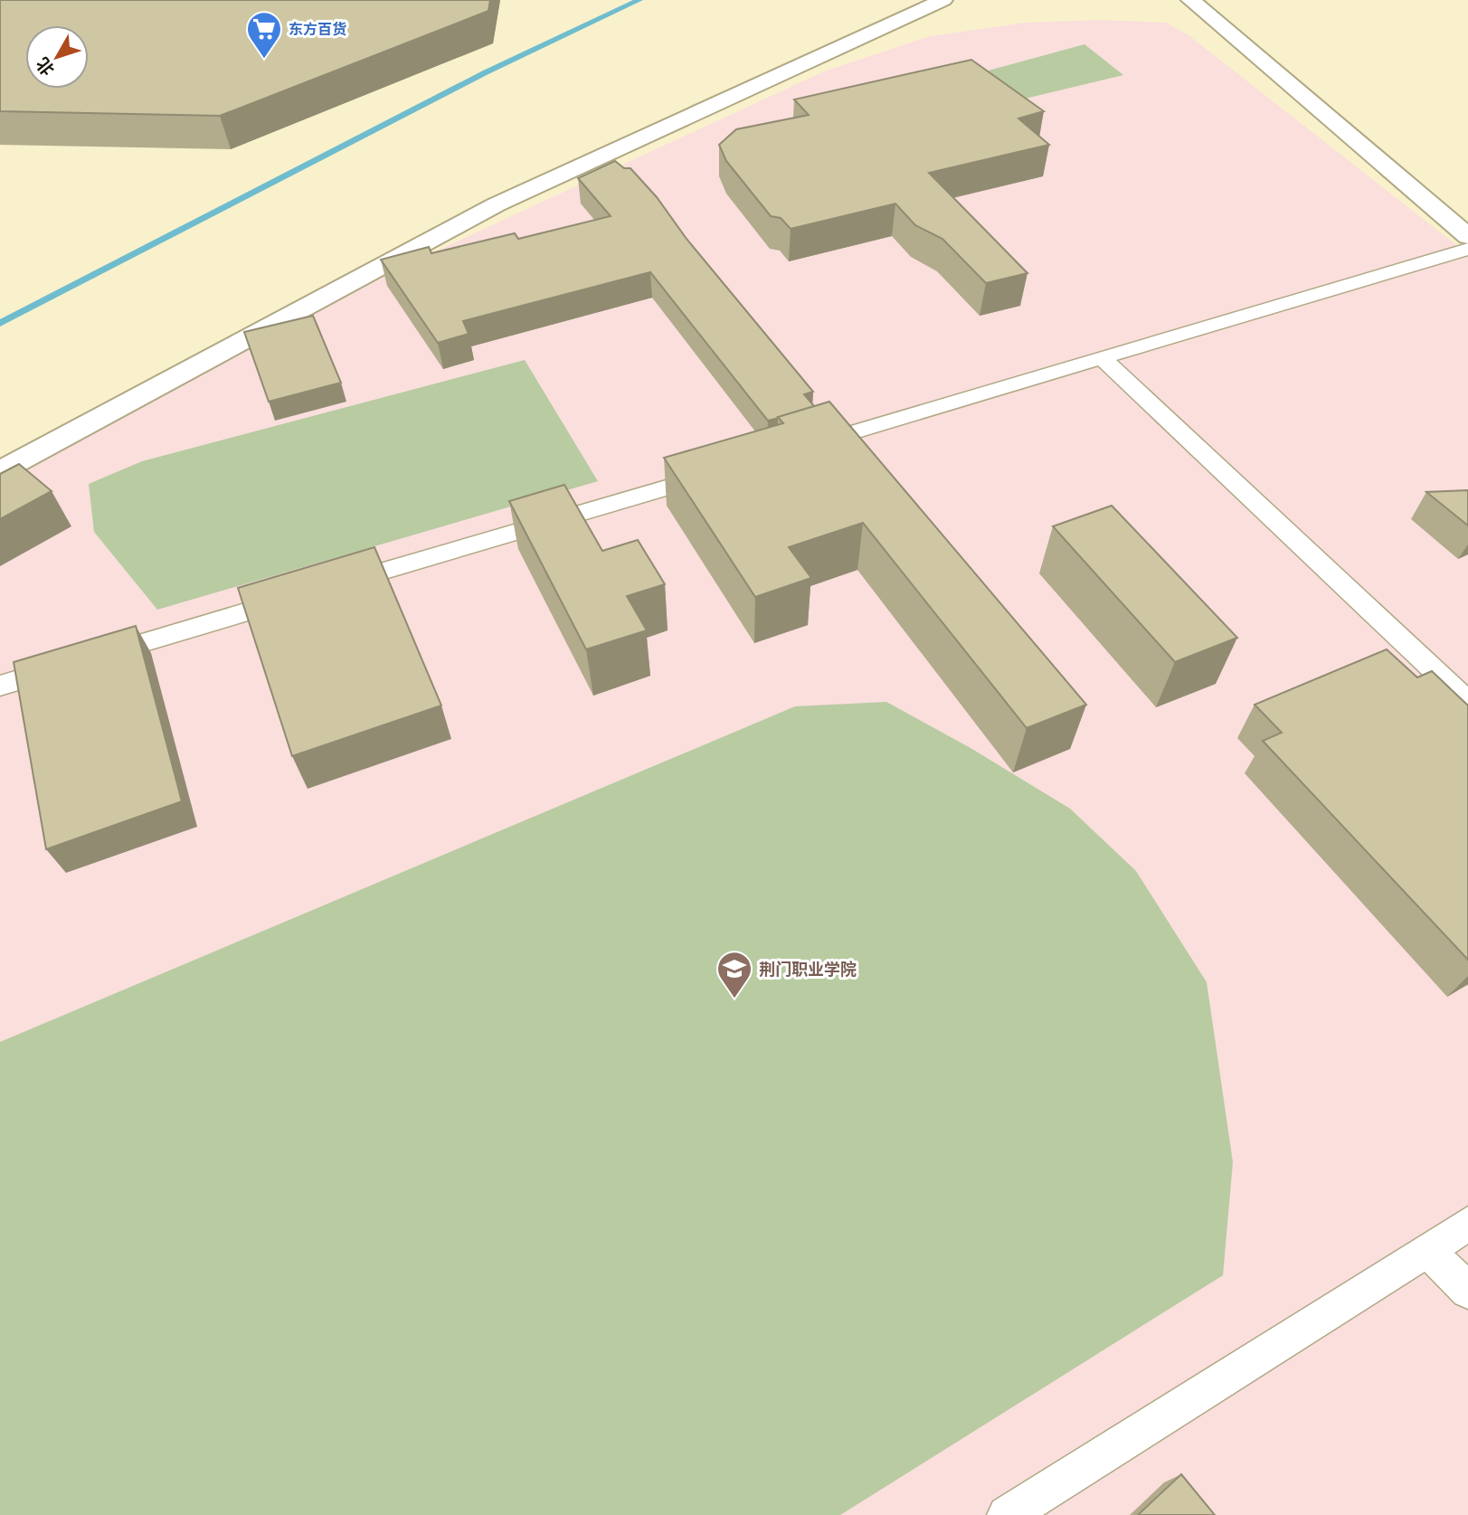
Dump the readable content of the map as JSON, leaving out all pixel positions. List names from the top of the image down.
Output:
{
  "places": {
    "supermarket": ["东方百货"],
    "school or university": ["荆门职业学院"]
  },
  "north": "bottom left"
}
